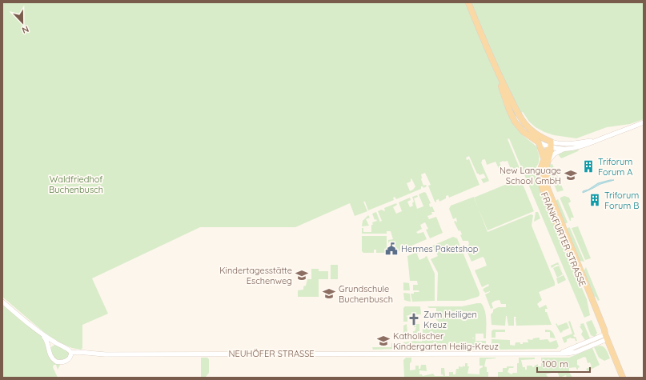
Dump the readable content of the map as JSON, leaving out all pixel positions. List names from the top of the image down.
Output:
{
  "streets": {
    "main road": ["FRANKFURTER STRASSE"],
    "street": ["NEUHÖFER STRASSE"]
  },
  "crossings": [
    ["FRANKFURTER STRASSE", "NEUHÖFER STRASSE"]
  ],
  "parks": ["Waldfriedhof Buchenbusch"],
  "places": {
    "building": ["Triforum Forum A", "Triforum Forum B"],
    "school or university": [
      "New Language School GmbH",
      "Kindertagesstätte Eschenweg",
      "Grundschule Buchenbusch",
      "Katholischer Kindergarten Heilig-Kreuz"
    ],
    "public building": ["Hermes Paketshop"],
    "church": ["Zum Heiligen Kreuz"]
  },
  "scale_bar": "100 m",
  "north": "bottom"
}
